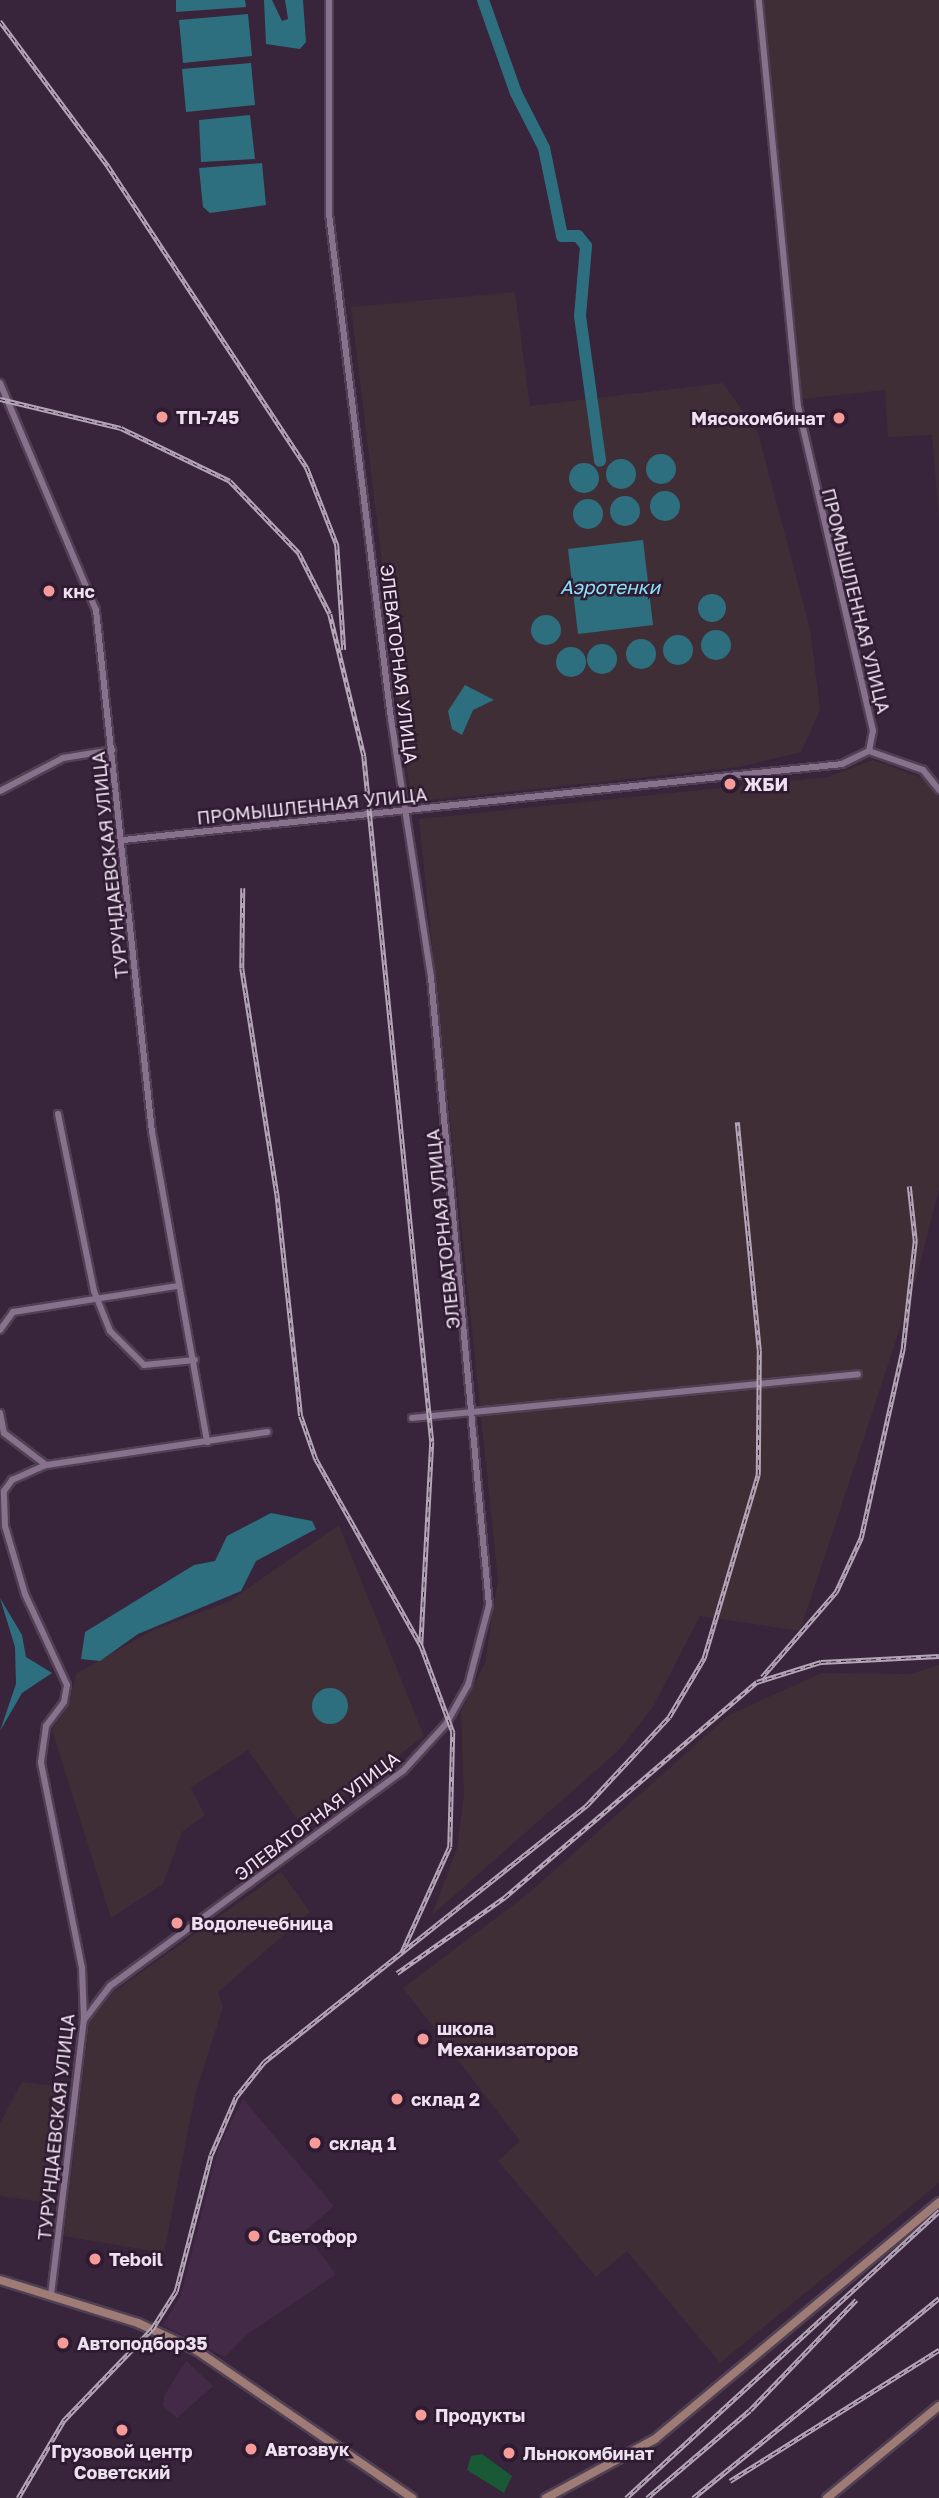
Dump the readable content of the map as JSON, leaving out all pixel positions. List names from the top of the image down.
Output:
{
  "streets": {
    "street": ["ПРОМЫШЛЕННАЯ УЛИЦА", "ЭЛЕВАТОРНАЯ УЛИЦА", "ТУРУНДАЕВСКАЯ УЛИЦА"]
  },
  "crossings": [
    ["ПРОМЫШЛЕННАЯ УЛИЦА", "ЭЛЕВАТОРНАЯ УЛИЦА"],
    ["ПРОМЫШЛЕННАЯ УЛИЦА", "ТУРУНДАЕВСКАЯ УЛИЦА"],
    ["ЭЛЕВАТОРНАЯ УЛИЦА", "ТУРУНДАЕВСКАЯ УЛИЦА"]
  ],
  "water": ["Аэротенки"],
  "places": [
    "ТП-745",
    "Мясокомбинат",
    "кнс",
    "ЖБИ",
    "Водолечебница",
    "школа Механизаторов",
    "склад 2",
    "склад 1",
    "Светофор",
    "Teboil",
    "Автоподбор35",
    "Продукты",
    "Грузовой центр Советский",
    "Автозвук",
    "Льнокомбинат"
  ]
}
